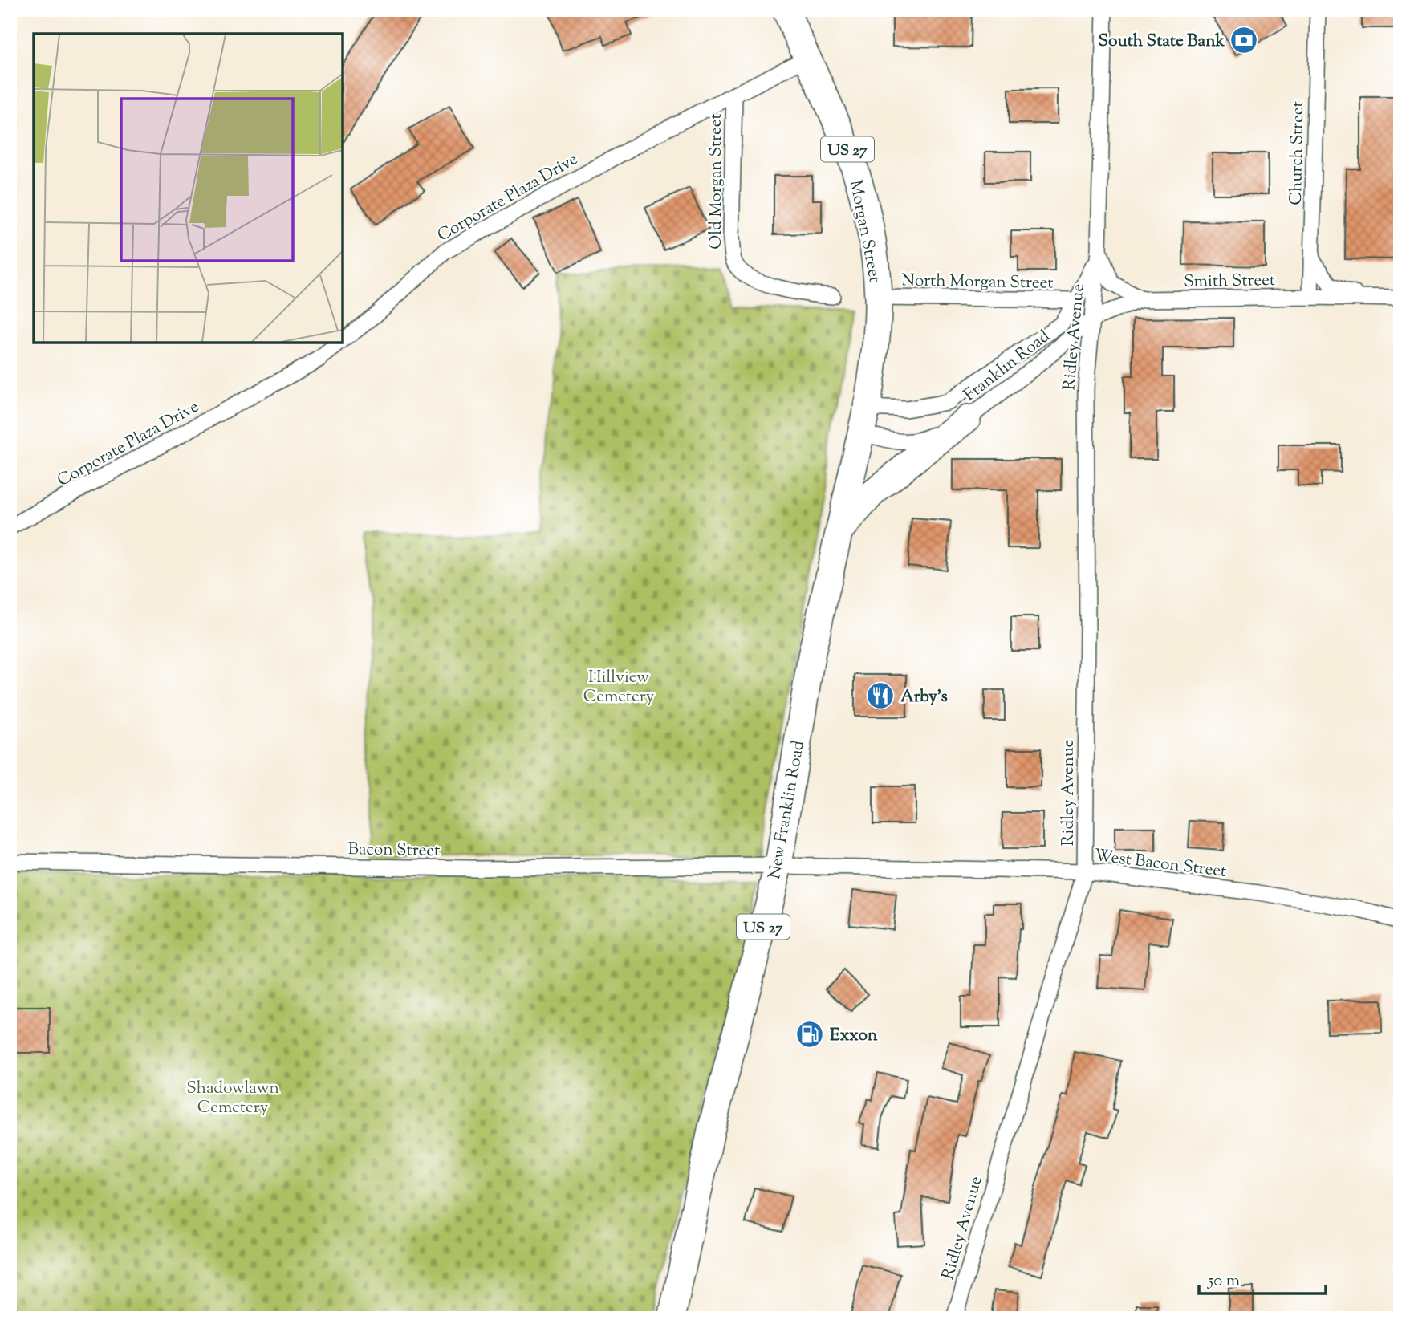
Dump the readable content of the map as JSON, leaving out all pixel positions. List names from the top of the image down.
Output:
{
  "streets": {
    "highway": ["US 27", "Morgan Street", "New Franklin Road"],
    "street": [
      "Church Street",
      "Old Morgan Street",
      "Corporate Plaza Drive",
      "Smith Street",
      "North Morgan Street",
      "Ridley Avenue",
      "Franklin Road",
      "Bacon Street",
      "West Bacon Street"
    ]
  },
  "crossings": [
    ["Church Street", "Smith Street"],
    ["Old Morgan Street", "Corporate Plaza Drive"],
    ["Corporate Plaza Drive", "Morgan Street"],
    ["Morgan Street", "North Morgan Street"],
    ["Morgan Street", "New Franklin Road"],
    ["Smith Street", "Ridley Avenue"],
    ["Smith Street", "Franklin Road"],
    ["North Morgan Street", "Ridley Avenue"],
    ["North Morgan Street", "Franklin Road"],
    ["North Morgan Street", "New Franklin Road"],
    ["Ridley Avenue", "Franklin Road"],
    ["Ridley Avenue", "West Bacon Street"],
    ["Franklin Road", "New Franklin Road"],
    ["New Franklin Road", "Bacon Street"],
    ["New Franklin Road", "West Bacon Street"],
    ["Bacon Street", "West Bacon Street"]
  ],
  "parks": ["Hillview Cemetery", "Shadowlawn Cemetery"],
  "places": {
    "bank": ["South State Bank"],
    "restaurant": ["Arby's"],
    "fuel station": ["Exxon"]
  },
  "scale_bar": "50 m"
}
